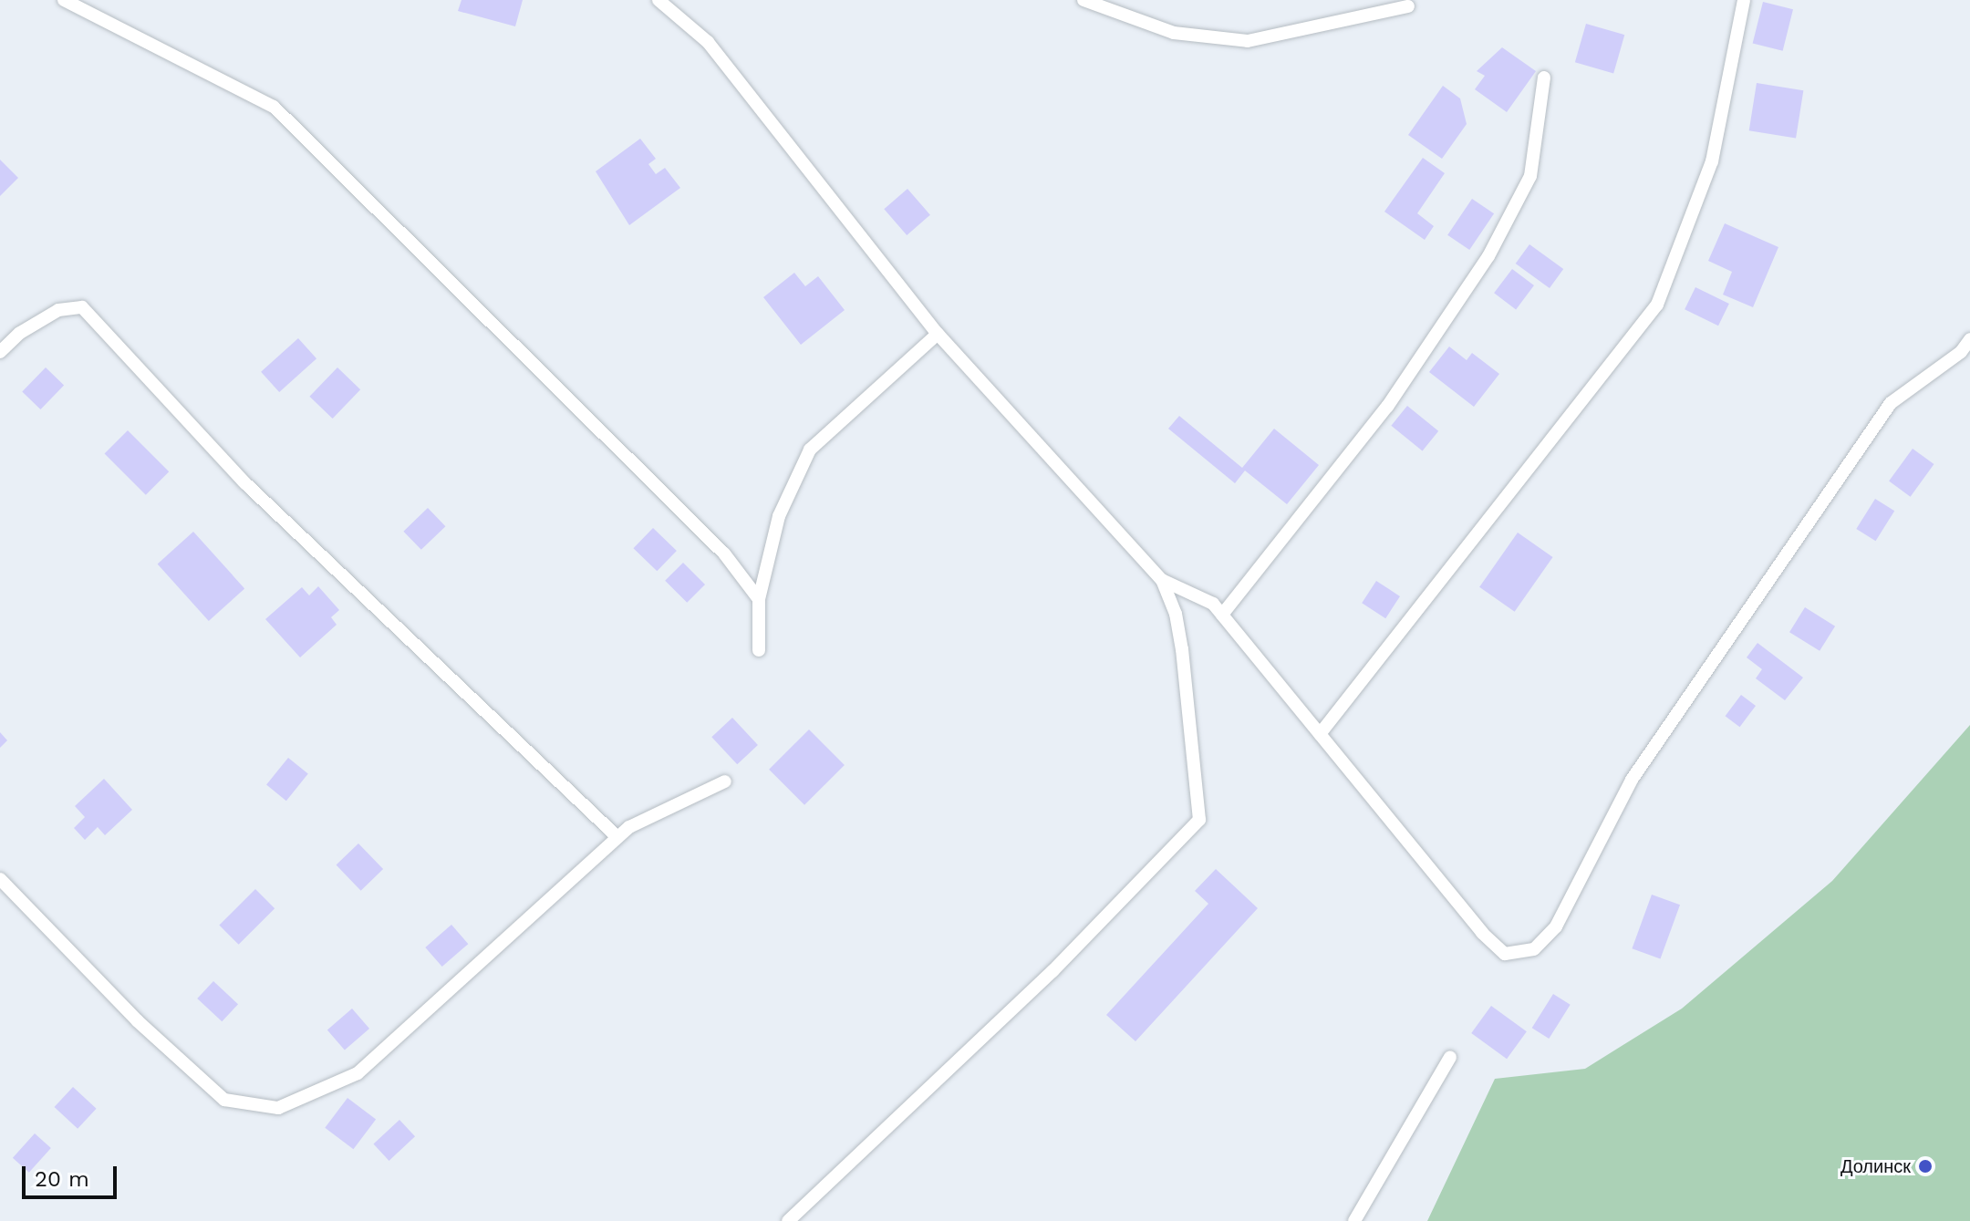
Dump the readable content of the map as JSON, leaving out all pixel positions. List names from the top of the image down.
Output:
{
  "places": ["Долинск"],
  "scale_bar": "20 m"
}
